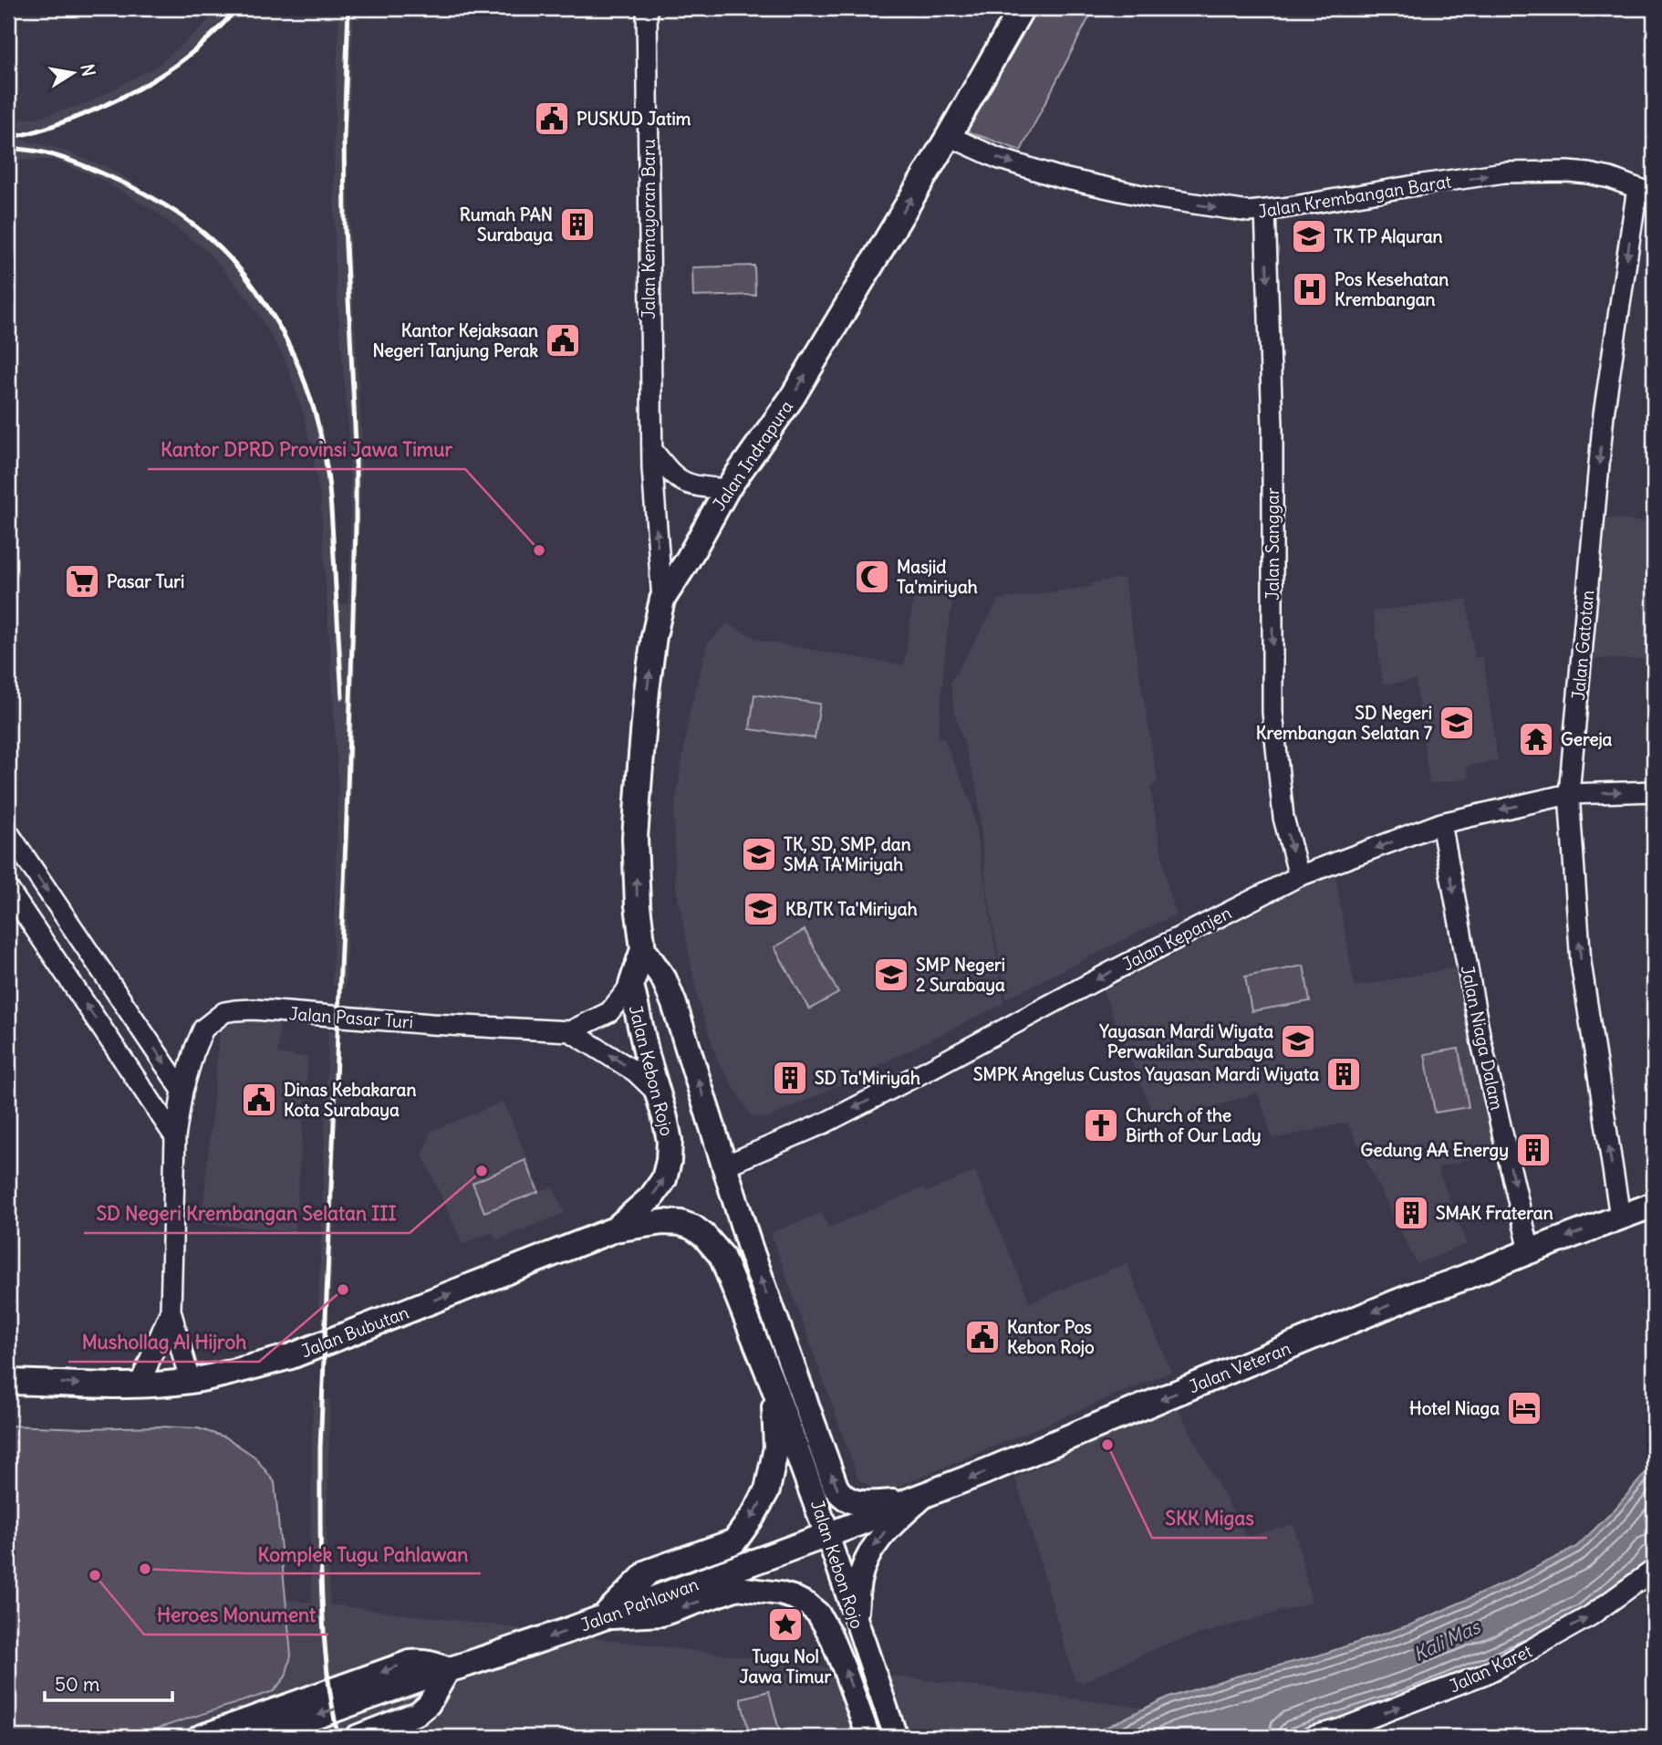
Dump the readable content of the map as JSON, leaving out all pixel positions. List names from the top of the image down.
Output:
{
  "streets": {
    "main road": [
      "Jalan Indrapura",
      "Jalan Kebon Rojo",
      "Jalan Bubutan",
      "Jalan Veteran",
      "Jalan Pahlawan"
    ],
    "street": [
      "Jalan Krembangan Barat",
      "Jalan Kemayoran Baru",
      "Jalan Sanggar",
      "Jalan Gatotan",
      "Jalan Kepanjen",
      "Jalan Pasar Turi",
      "Jalan Niaga Dalam",
      "Jalan Karet"
    ]
  },
  "crossings": [
    ["Jalan Krembangan Barat", "Jalan Indrapura"],
    ["Jalan Krembangan Barat", "Jalan Sanggar"],
    ["Jalan Krembangan Barat", "Jalan Gatotan"],
    ["Jalan Kemayoran Baru", "Jalan Indrapura"],
    ["Jalan Indrapura", "Jalan Kebon Rojo"],
    ["Jalan Sanggar", "Jalan Kepanjen"],
    ["Jalan Gatotan", "Jalan Kepanjen"],
    ["Jalan Gatotan", "Jalan Veteran"],
    ["Jalan Kepanjen", "Jalan Niaga Dalam"],
    ["Jalan Kepanjen", "Jalan Kebon Rojo"],
    ["Jalan Pasar Turi", "Jalan Kebon Rojo"],
    ["Jalan Pasar Turi", "Jalan Bubutan"],
    ["Jalan Niaga Dalam", "Jalan Veteran"],
    ["Jalan Kebon Rojo", "Jalan Bubutan"],
    ["Jalan Kebon Rojo", "Jalan Veteran"],
    ["Jalan Kebon Rojo", "Jalan Pahlawan"],
    ["Jalan Veteran", "Jalan Pahlawan"]
  ],
  "one_way": [
    "Jalan Krembangan Barat",
    "Jalan Indrapura",
    "Jalan Sanggar",
    "Jalan Kepanjen",
    "Jalan Niaga Dalam",
    "Jalan Bubutan",
    "Jalan Veteran",
    "Jalan Karet"
  ],
  "water": ["Kali Mas"],
  "places": {
    "public building": [
      "PUSKUD Jatim",
      "Kantor Kejaksaan Negeri Tanjung Perak",
      "Dinas Kebakaran Kota Surabaya",
      "Kantor Pos Kebon Rojo"
    ],
    "building": [
      "Rumah PAN Surabaya",
      "SMPK Angelus Custos Yayasan Mardi Wiyata",
      "SD Ta'Miriyah",
      "Gedung AA Energy",
      "SMAK Frateran"
    ],
    "school or university": [
      "TK TP Alquran",
      "SD Negeri Krembangan Selatan 7",
      "TK, SD, SMP, dan SMA TA'Miriyah",
      "KB/TK Ta'Miriyah",
      "SMP Negeri 2 Surabaya",
      "Yayasan Mardi Wiyata Perwakilan Surabaya"
    ],
    "hospital": ["Pos Kesehatan Krembangan"],
    "other": [
      "Kantor DPRD Provinsi Jawa Timur",
      "SD Negeri Krembangan Selatan III",
      "Mushollag Al Hijroh",
      "SKK Migas",
      "Komplek Tugu Pahlawan",
      "Heroes Monument"
    ],
    "mosque": ["Masjid Ta'miriyah"],
    "supermarket": ["Pasar Turi"],
    "temple": ["Gereja"],
    "church": ["Church of the Birth of Our Lady"],
    "hotel": ["Hotel Niaga"],
    "place": ["Tugu Nol Jawa Timur"]
  },
  "scale_bar": "50 m",
  "north": "right"
}
